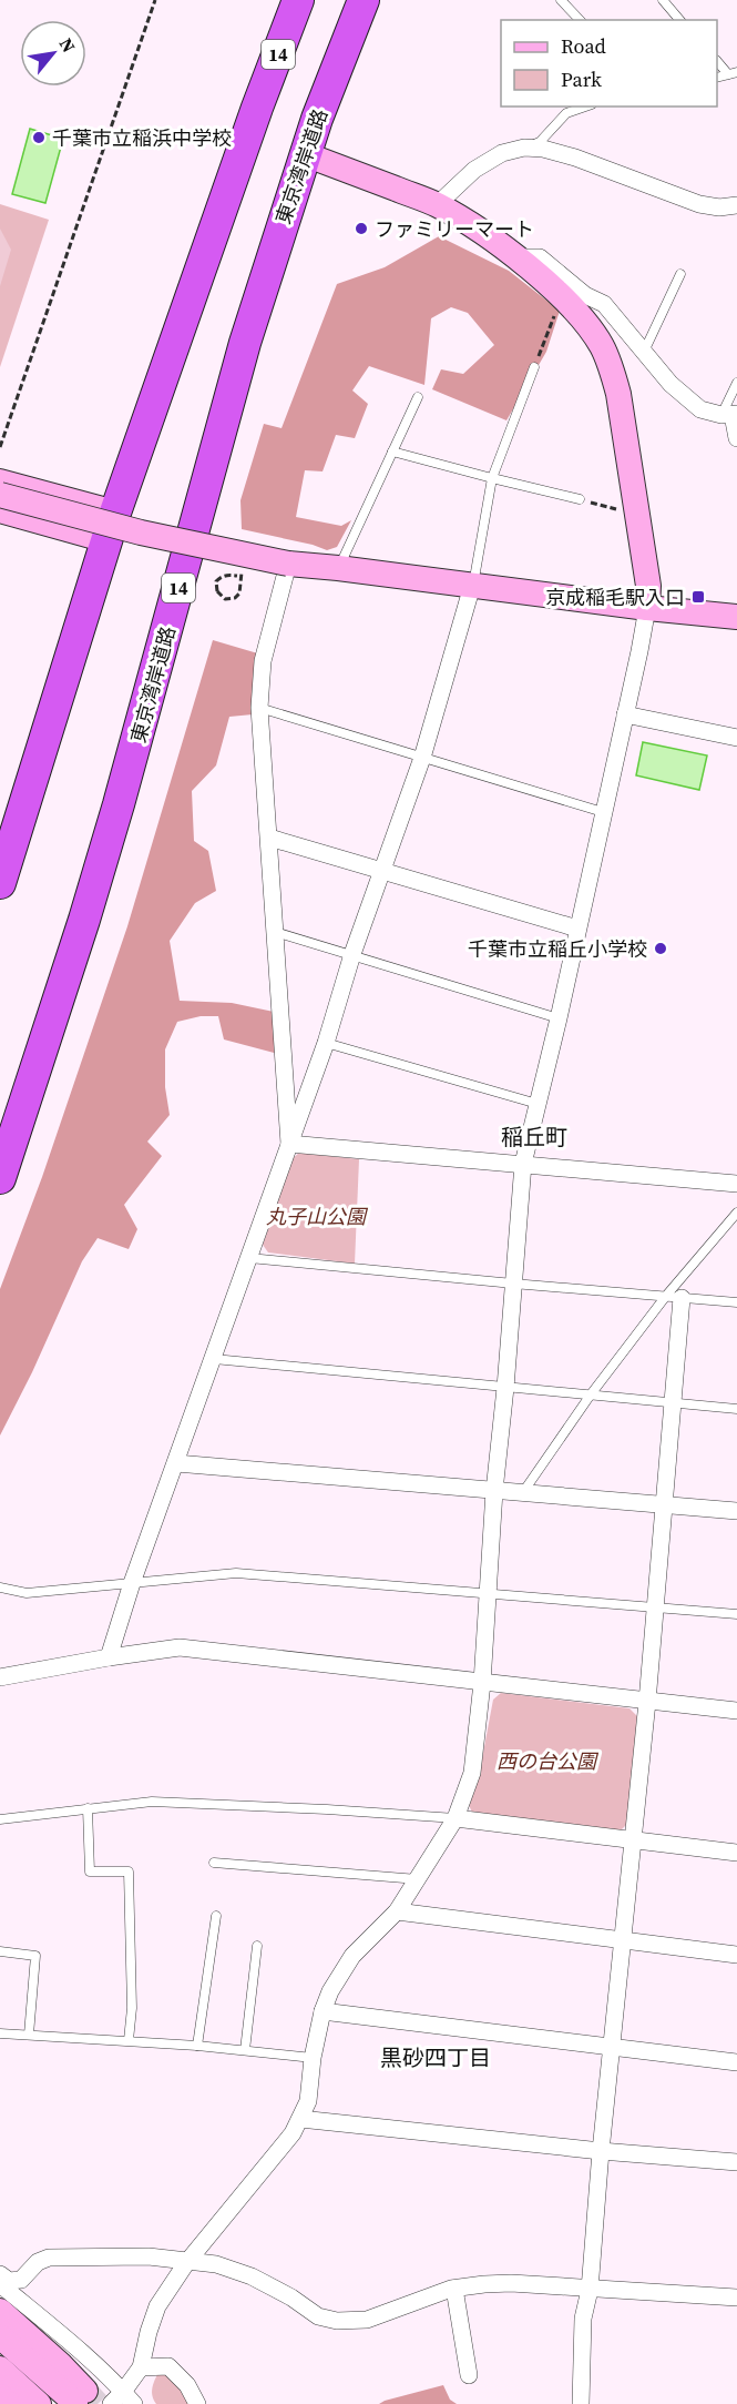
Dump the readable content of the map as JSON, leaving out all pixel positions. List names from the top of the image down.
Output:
{
  "streets": {
    "highway": ["14", "東京湾岸道路"]
  },
  "districts": ["稲丘町", "黒砂四丁目"],
  "parks": ["丸子山公園", "西の台公園"],
  "places": {
    "other": ["千葉市立稲浜中学校", "ファミリーマート", "千葉市立稲丘小学校"],
    "transit": ["京成稲毛駅入口"]
  },
  "legend": ["Road", "Park"],
  "north": "top right"
}
